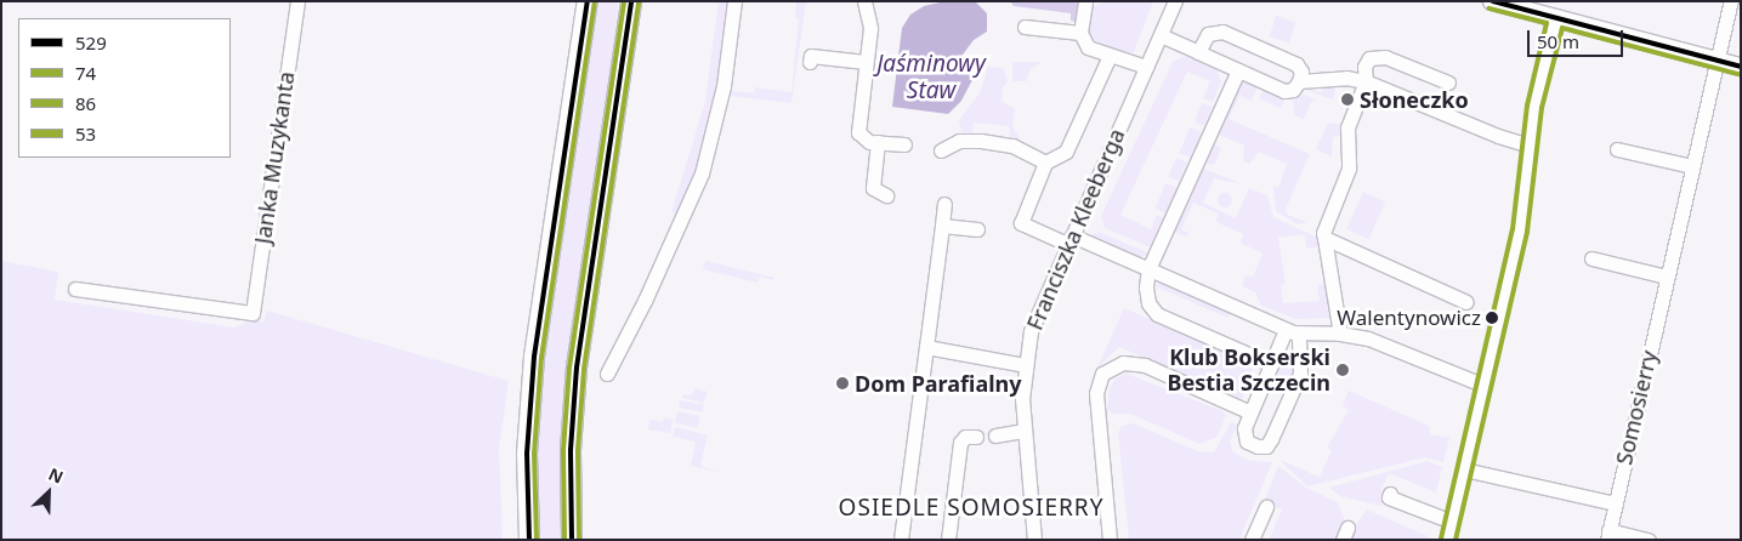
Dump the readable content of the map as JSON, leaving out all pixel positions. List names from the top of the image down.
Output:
{
  "streets": {
    "street": ["Janka Muzykanta", "Franciszka Kleeberga", "Somosierry"]
  },
  "districts": ["OSIEDLE SOMOSIERRY"],
  "water": ["Jaśminowy Staw"],
  "places": [
    "Słoneczko",
    "Walentynowicz",
    "Klub Bokserski Bestia Szczecin",
    "Dom Parafialny"
  ],
  "lines": [
    "transit line 529",
    "transit line 86",
    "transit line 74",
    "transit line 53"
  ],
  "legend": [
    "529",
    "74",
    "86",
    "53"
  ],
  "scale_bar": "50 m",
  "north": "top right"
}
